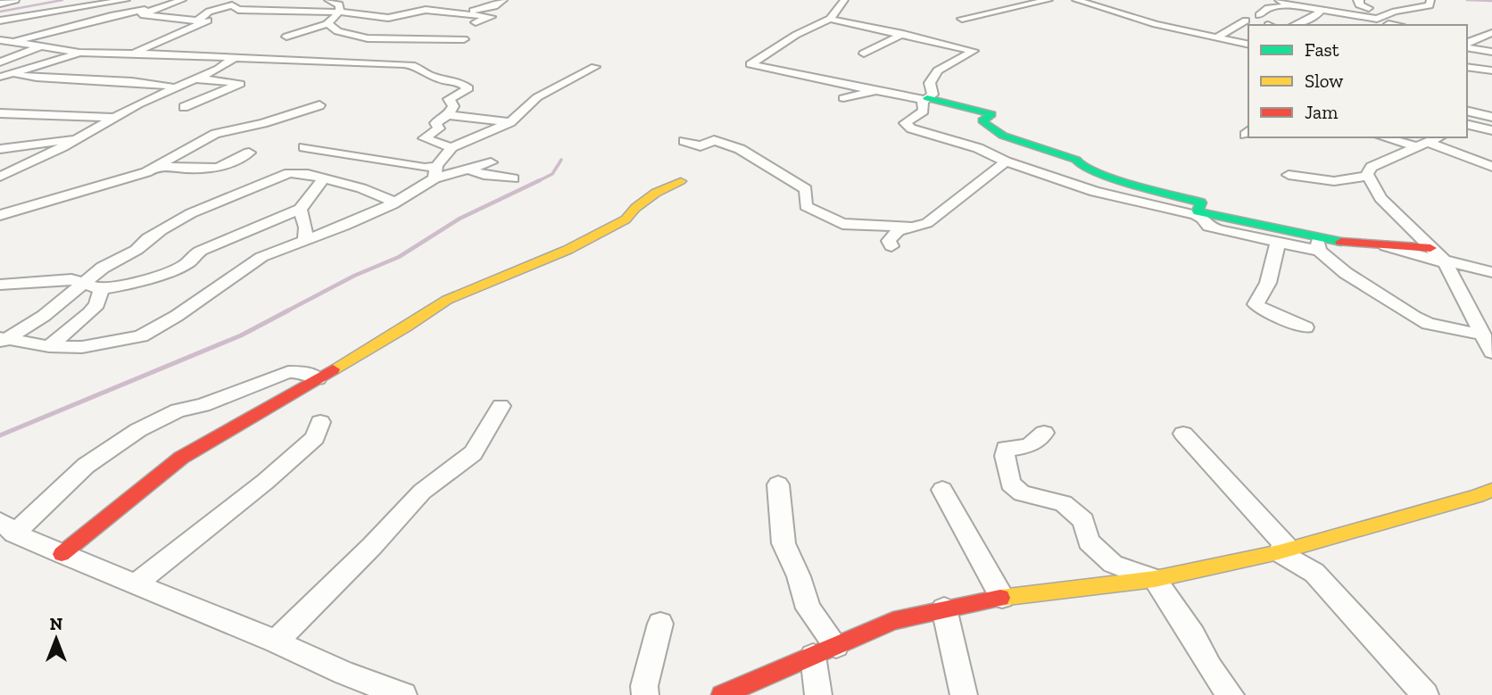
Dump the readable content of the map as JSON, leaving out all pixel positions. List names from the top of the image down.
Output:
{
  "legend": ["Fast", "Slow", "Jam"],
  "north": "top"
}
